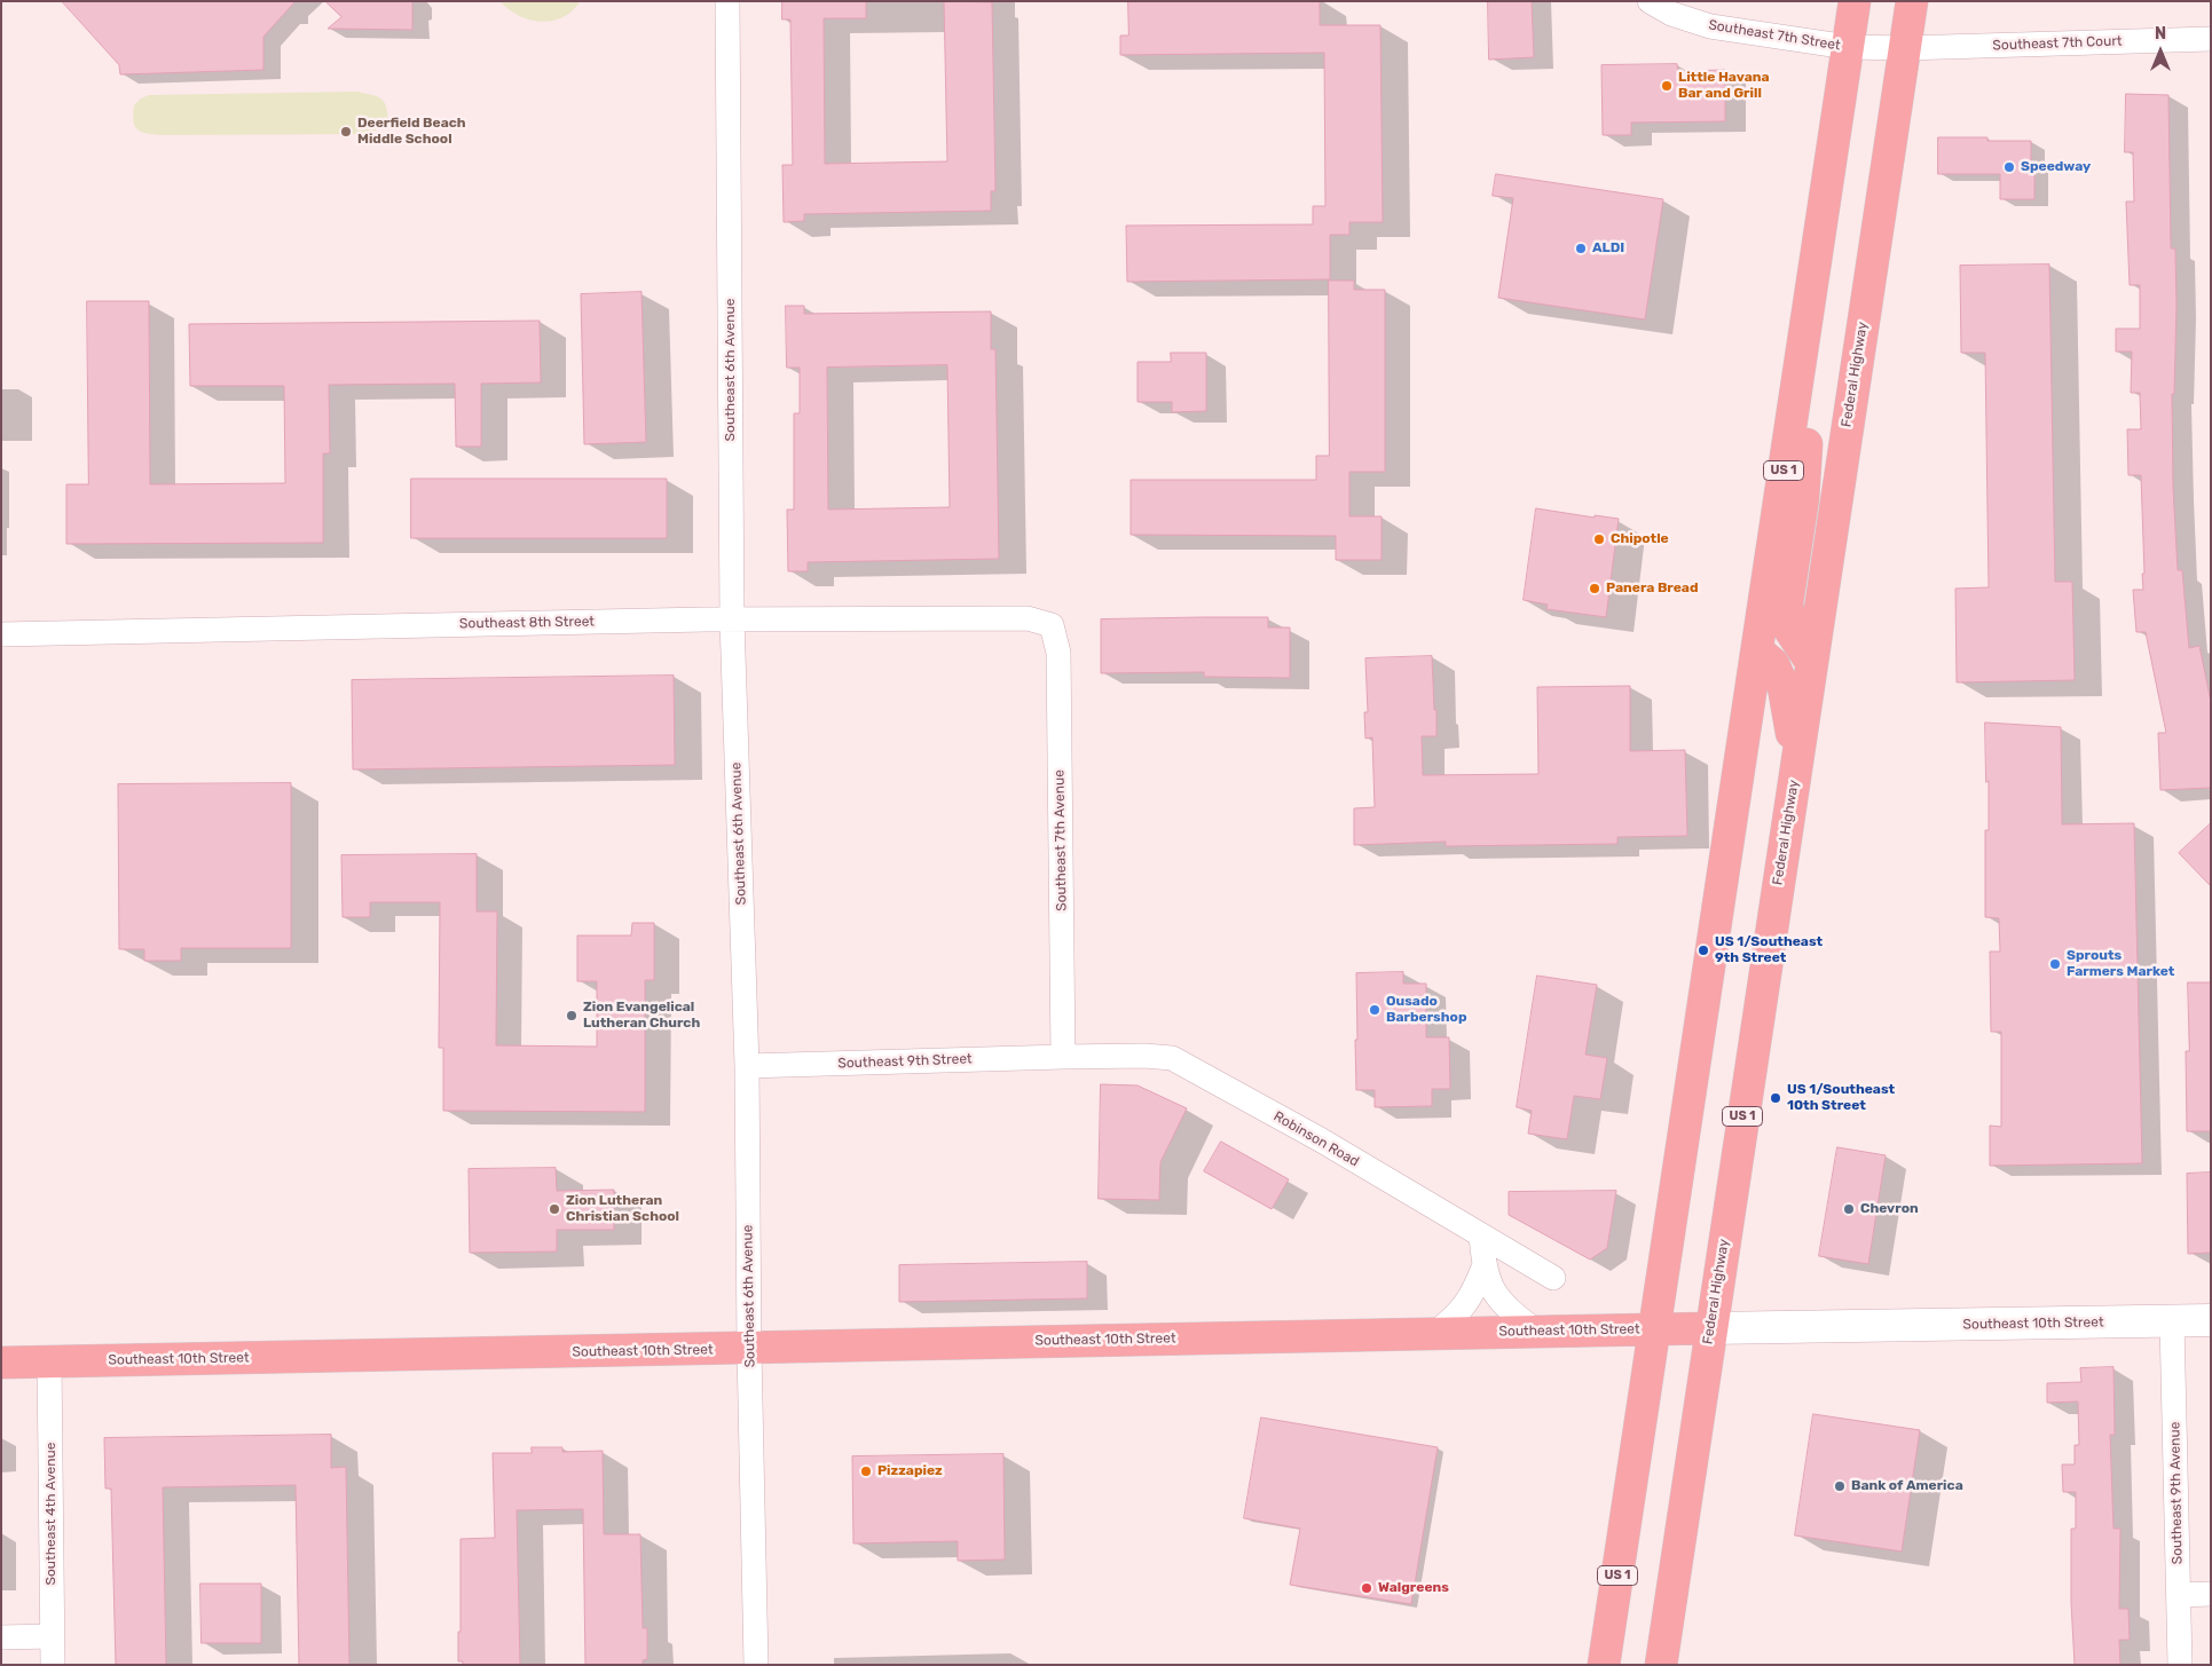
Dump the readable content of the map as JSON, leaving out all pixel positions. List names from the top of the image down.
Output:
{
  "streets": {
    "main road": ["Federal Highway", "US 1", "Southeast 10th Street"],
    "street": [
      "Southeast 7th Street",
      "Southeast 7th Court",
      "Southeast 6th Avenue",
      "Southeast 8th Street",
      "Southeast 7th Avenue",
      "Southeast 9th Street",
      "Robinson Road",
      "Southeast 9th Avenue",
      "Southeast 4th Avenue"
    ]
  },
  "crossings": [
    ["Southeast 7th Street", "Southeast 7th Court"],
    ["Southeast 7th Street", "Federal Highway"],
    ["Southeast 7th Street", "US 1"],
    ["Southeast 7th Court", "Federal Highway"],
    ["Southeast 6th Avenue", "Southeast 8th Street"],
    ["Southeast 6th Avenue", "Southeast 9th Street"],
    ["Southeast 6th Avenue", "Southeast 10th Street"],
    ["Federal Highway", "Southeast 10th Street"],
    ["US 1", "Southeast 10th Street"],
    ["Southeast 8th Street", "Southeast 7th Avenue"],
    ["Southeast 7th Avenue", "Southeast 9th Street"],
    ["Southeast 7th Avenue", "Robinson Road"],
    ["Southeast 9th Street", "Robinson Road"],
    ["Southeast 10th Street", "Southeast 9th Avenue"],
    ["Southeast 10th Street", "Southeast 4th Avenue"]
  ],
  "places": [
    "Little Havana Bar and Grill",
    "Deerfield Beach Middle School",
    "Speedway",
    "ALDI",
    "Chipotle",
    "Panera Bread",
    "US 1/Southeast 9th Street",
    "Sprouts Farmers Market",
    "Ousado Barbershop",
    "Zion Evangelical Lutheran Church",
    "US 1/Southeast 10th Street",
    "Zion Lutheran Christian School",
    "Chevron",
    "Pizzapiez",
    "Bank of America",
    "Walgreens"
  ],
  "north": "top"
}
